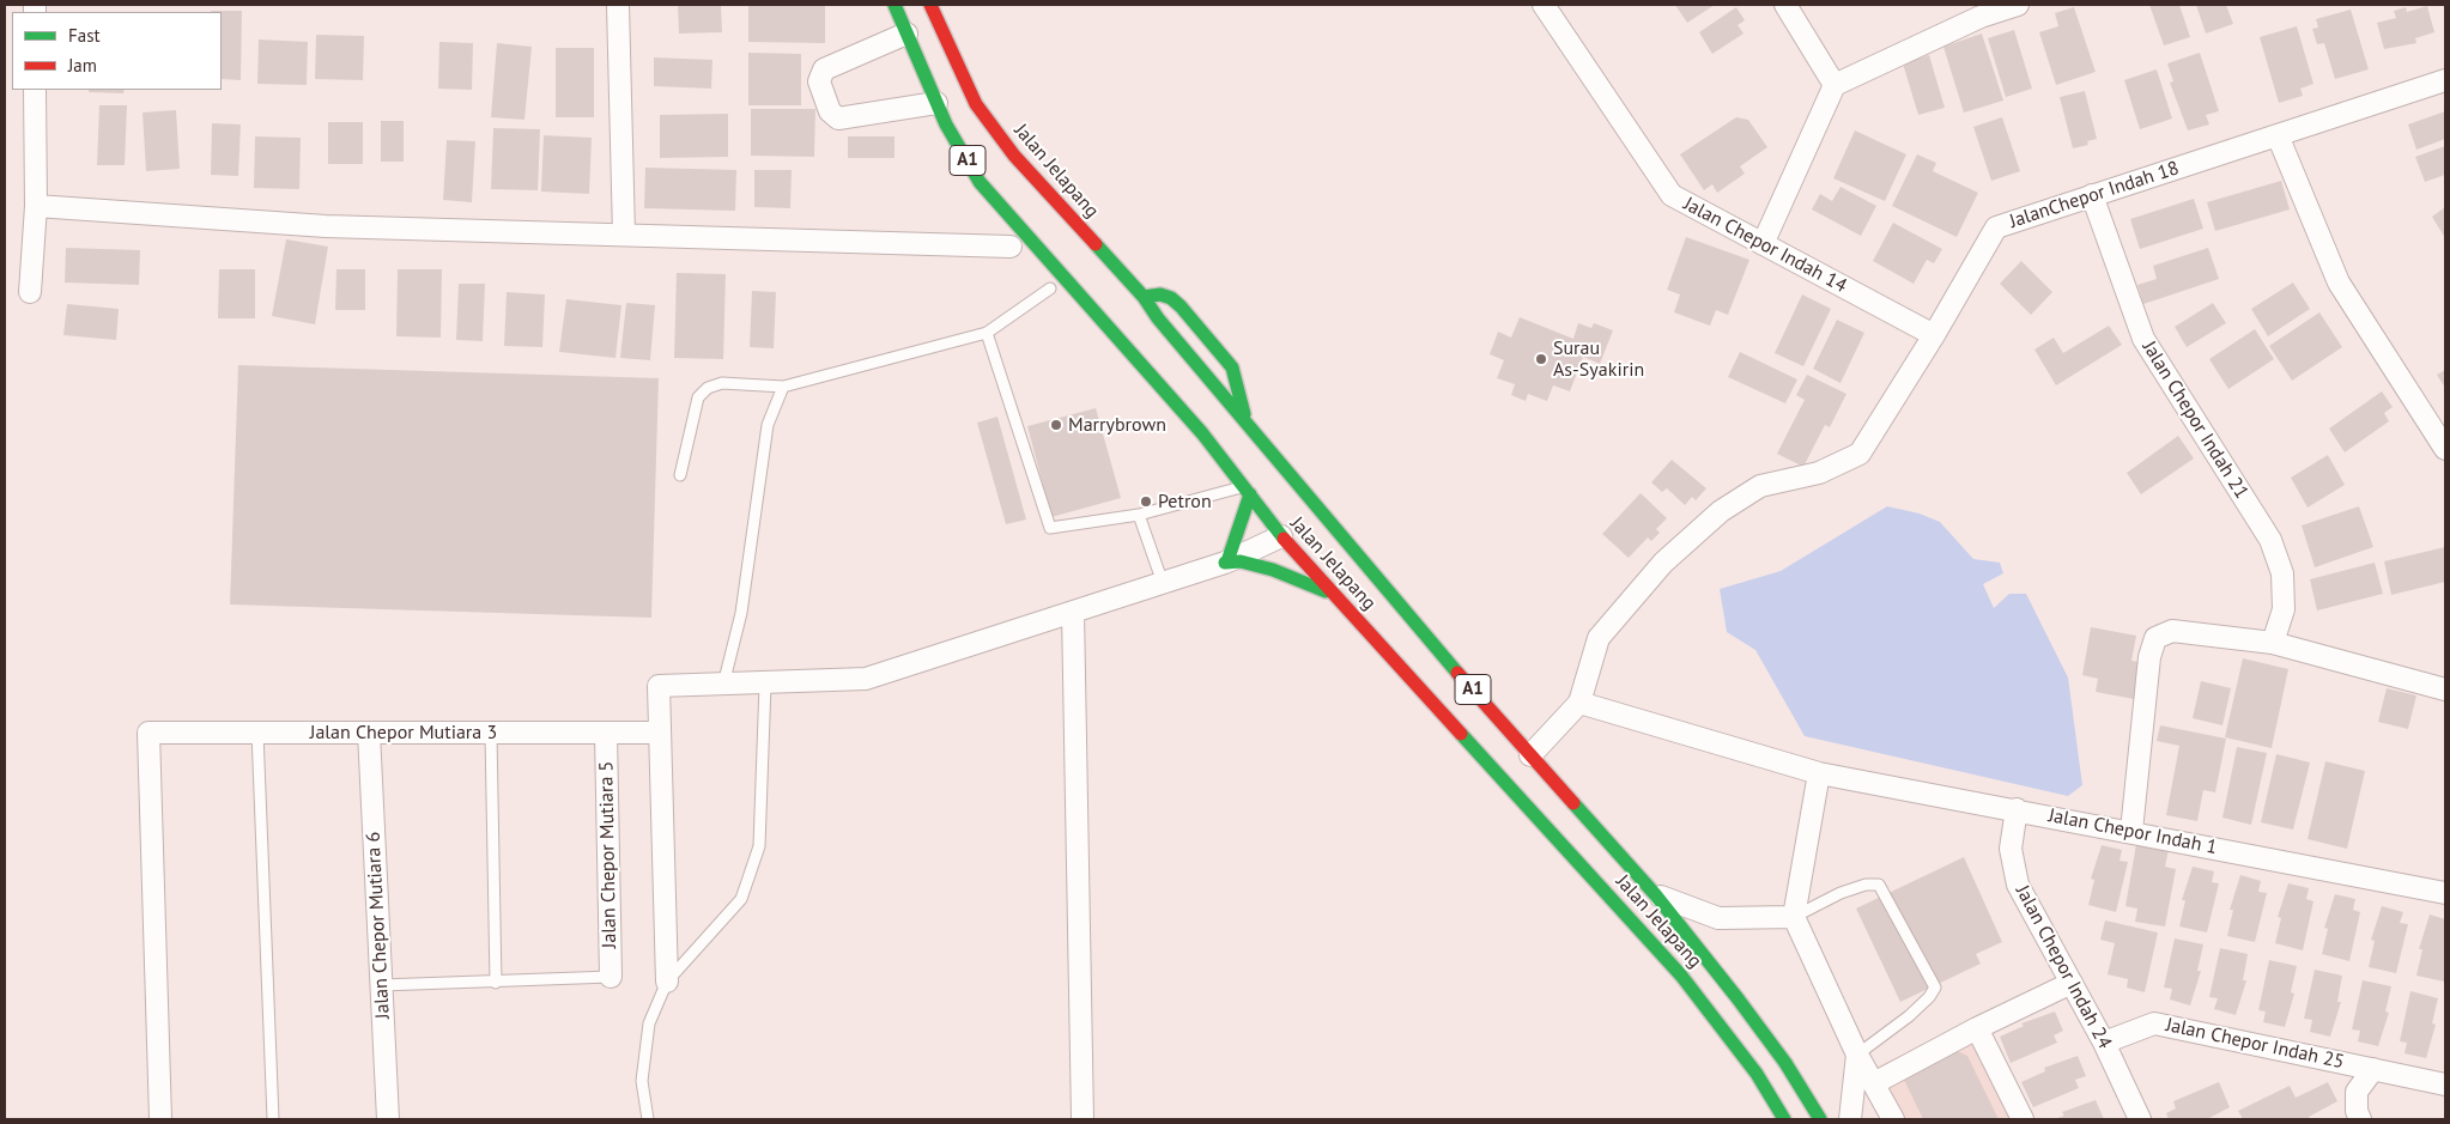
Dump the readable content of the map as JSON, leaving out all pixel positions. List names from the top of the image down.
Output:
{
  "streets": {
    "main road": ["A1", "Jalan Jelapang"],
    "street": [
      "JalanChepor Indah 18",
      "Jalan Chepor Indah 14",
      "Jalan Chepor Indah 21",
      "Jalan Chepor Mutiara 3",
      "Jalan Chepor Indah 1",
      "Jalan Chepor Mutiara 5",
      "Jalan Chepor Mutiara 6",
      "Jalan Chepor Indah 24",
      "Jalan Chepor Indah 25"
    ]
  },
  "crossings": [
    ["JalanChepor Indah 18", "Jalan Chepor Indah 14"],
    ["JalanChepor Indah 18", "Jalan Chepor Indah 21"],
    ["JalanChepor Indah 18", "Jalan Chepor Indah 1"],
    ["Jalan Chepor Mutiara 3", "Jalan Chepor Mutiara 5"],
    ["Jalan Chepor Mutiara 3", "Jalan Chepor Mutiara 6"],
    ["Jalan Chepor Indah 1", "Jalan Chepor Indah 24"],
    ["Jalan Chepor Indah 24", "Jalan Chepor Indah 25"]
  ],
  "places": ["Surau As-Syakirin", "Marrybrown", "Petron"],
  "legend": ["Fast", "Jam"]
}
